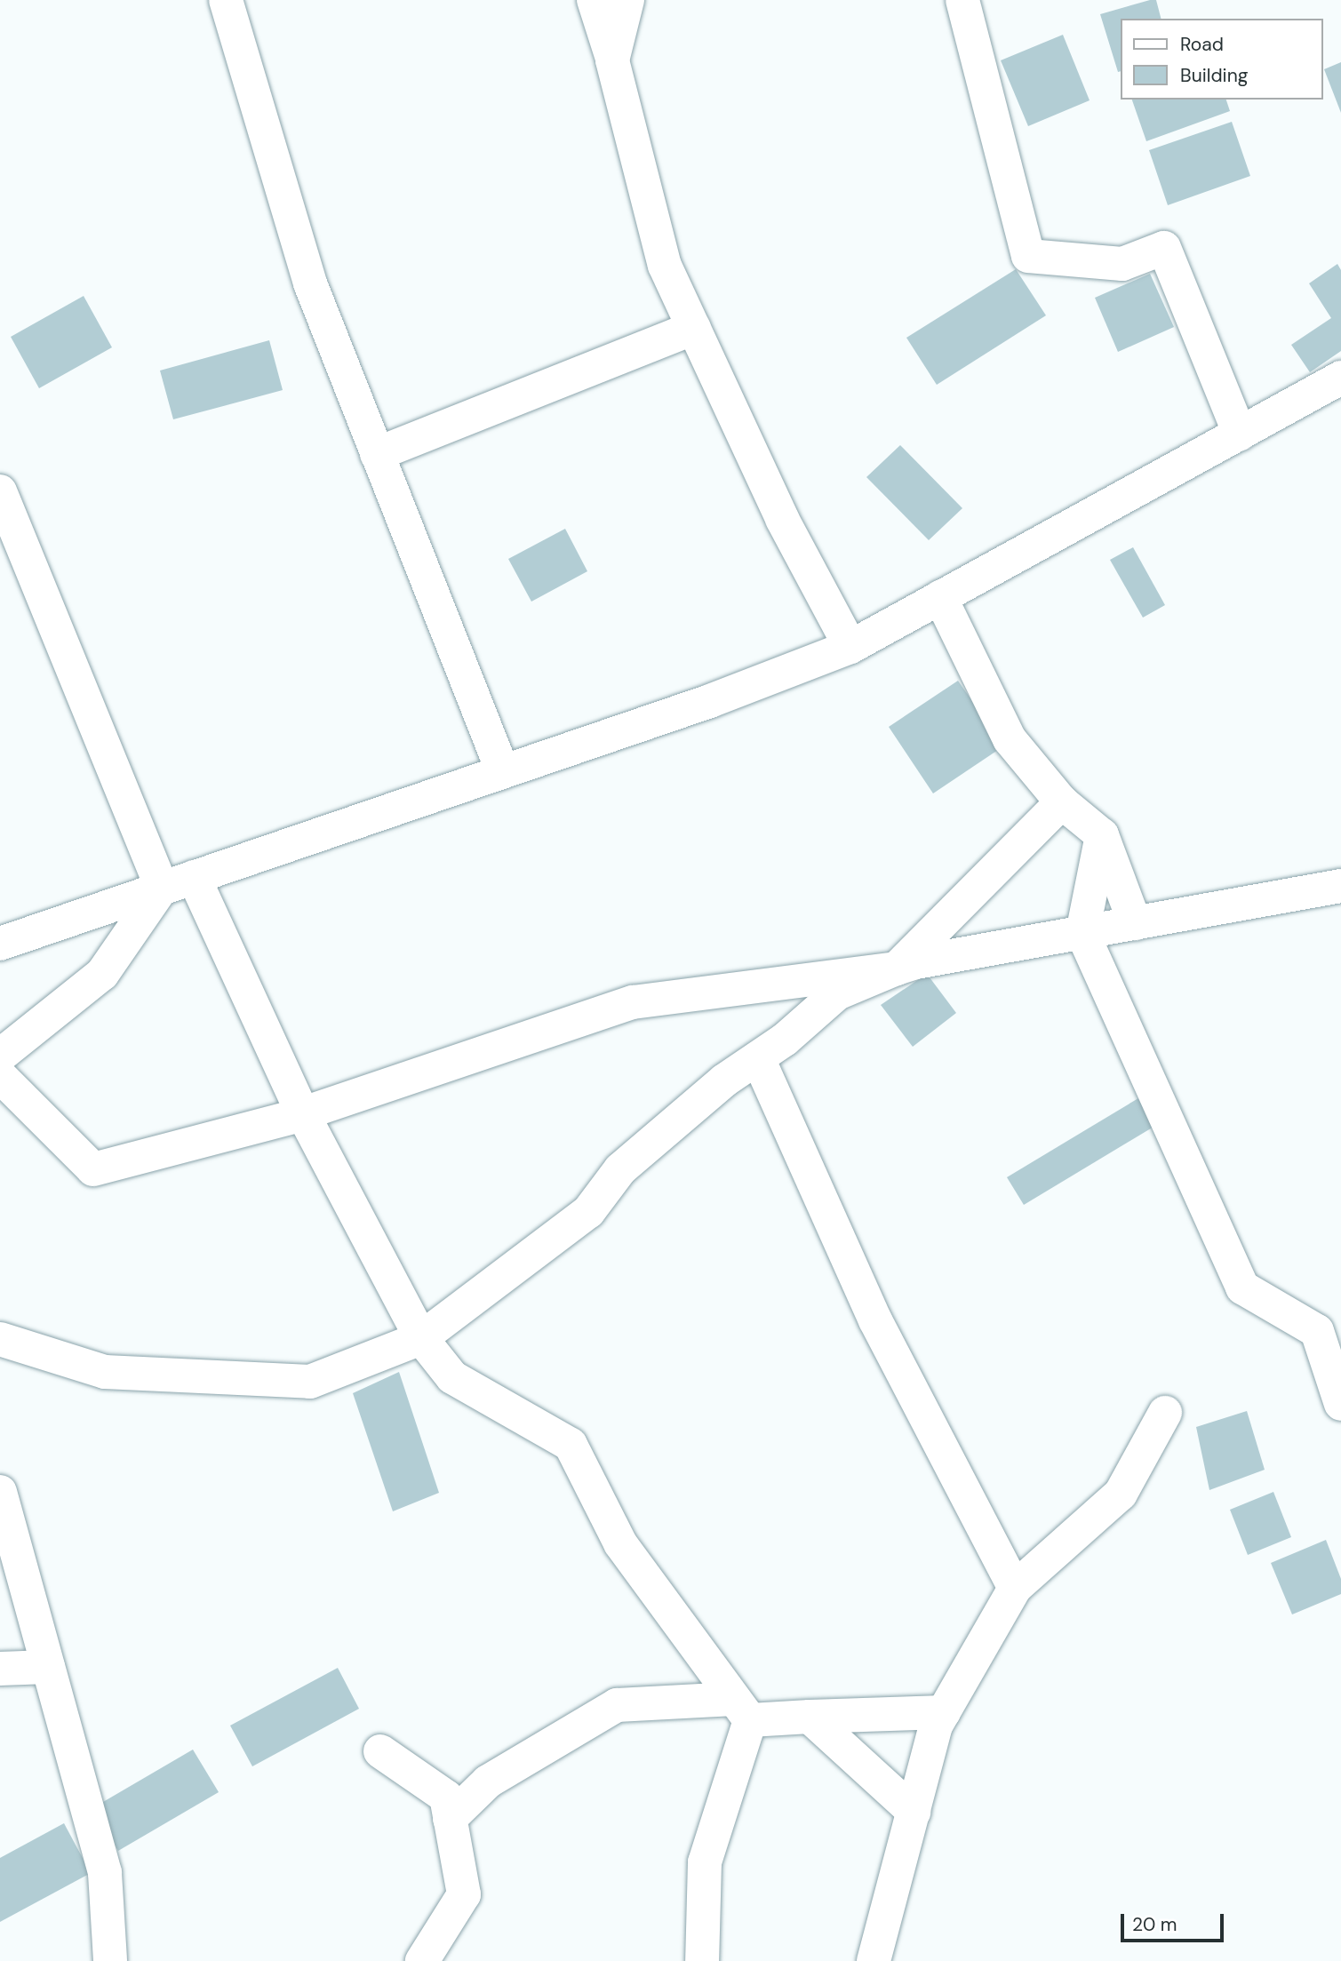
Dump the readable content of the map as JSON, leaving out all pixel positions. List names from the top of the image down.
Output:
{
  "legend": ["Road", "Building"],
  "scale_bar": "20 m"
}
